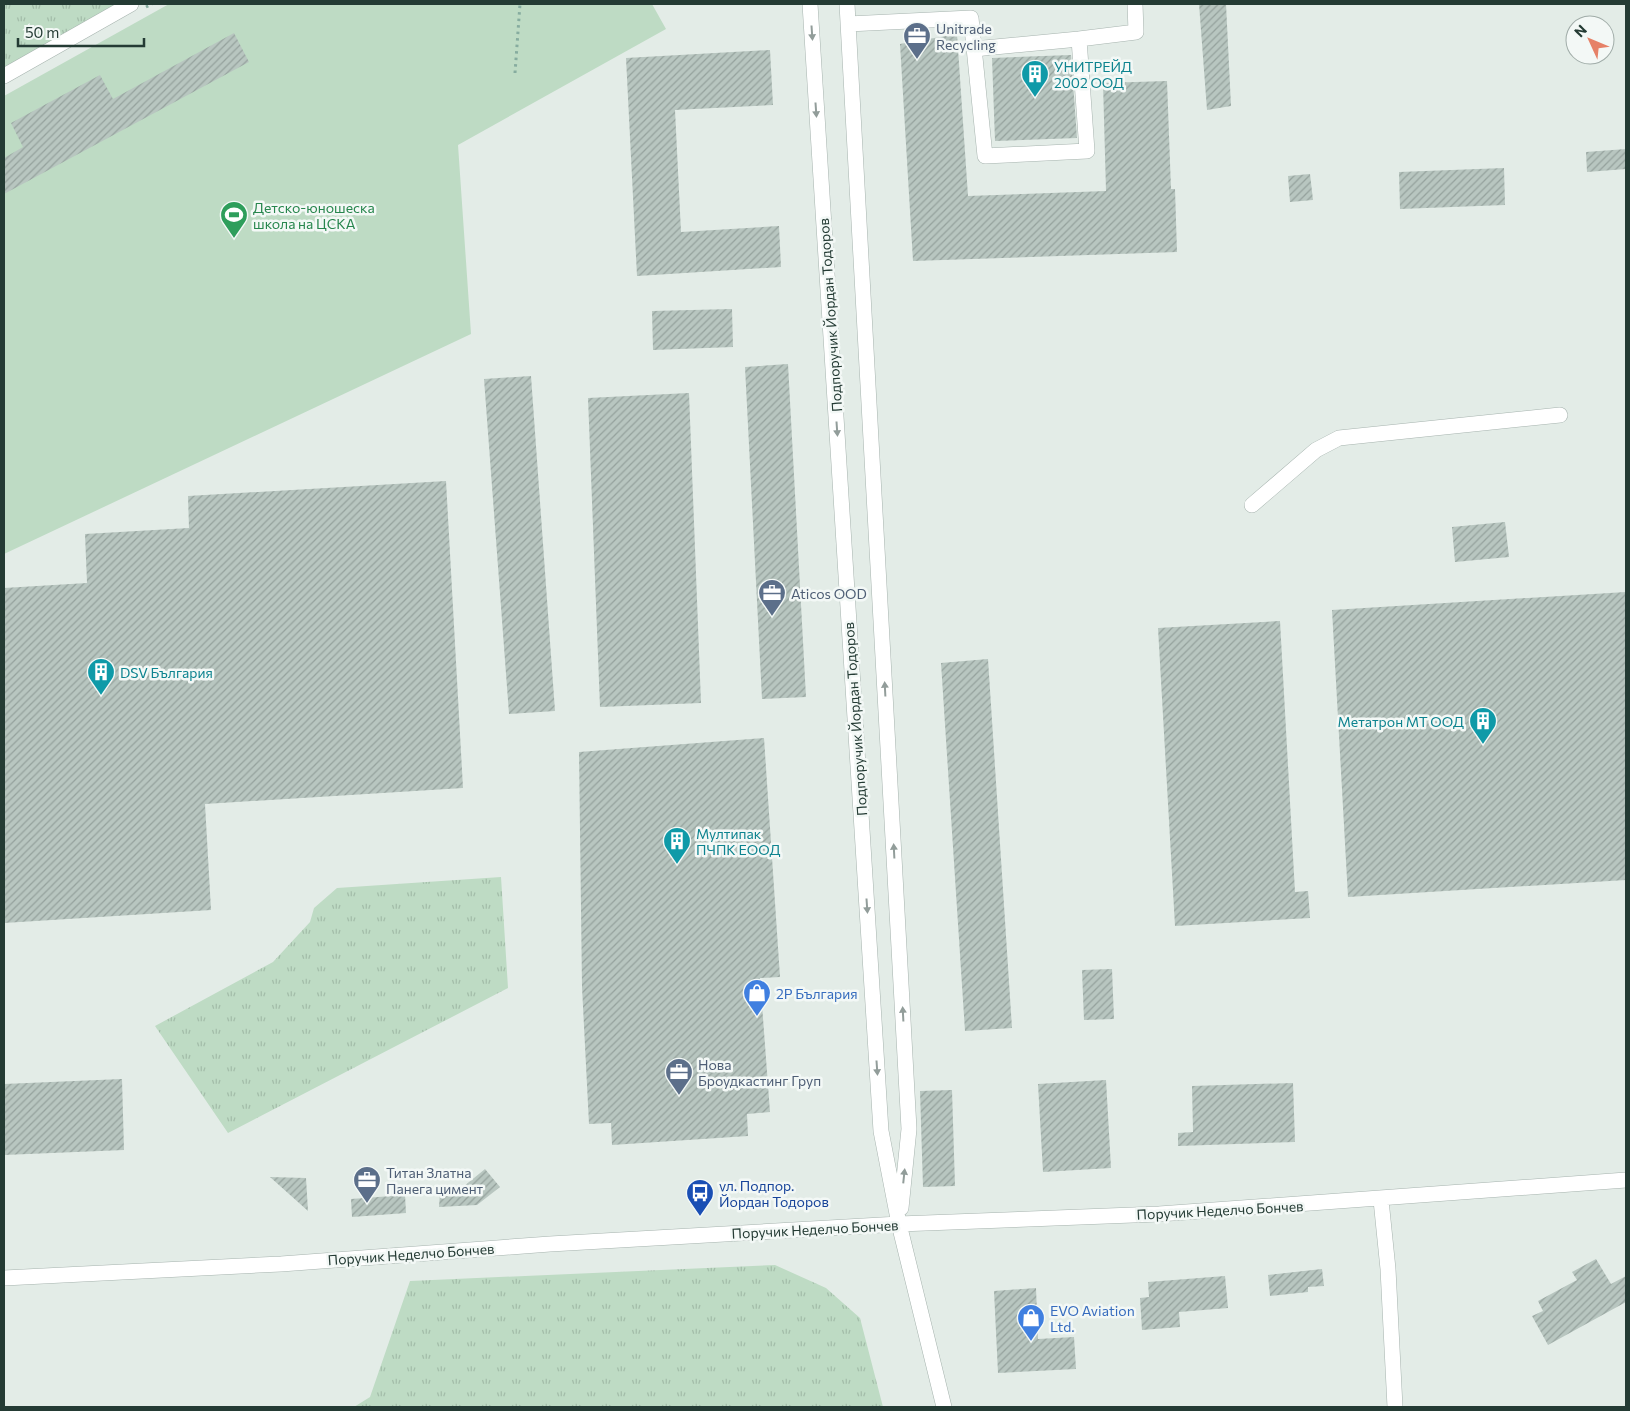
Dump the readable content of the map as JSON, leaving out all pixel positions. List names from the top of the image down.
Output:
{
  "streets": {
    "street": ["Подпоручик Йордан Тодоров", "Поручик Неделчо Бончев"]
  },
  "crossings": [
    ["Подпоручик Йордан Тодоров", "Поручик Неделчо Бончев"]
  ],
  "places": {
    "office": [
      "Unitrade Recycling",
      "Aticos OOD",
      "Нова Броудкастинг Груп",
      "Титан Златна Панега цимент"
    ],
    "building": [
      "УНИТРЕЙД 2002 ООД",
      "DSV България",
      "Метатрон МТ ООД",
      "Мултипак ПЧПК ЕООД"
    ],
    "sports": ["Детско-юношеска школа на ЦСКА"],
    "shop": ["2Р България", "EVO Aviation Ltd."],
    "bus stop": ["ул. Подпор. Йордан Тодоров"]
  },
  "scale_bar": "50 m",
  "north": "top left"
}
